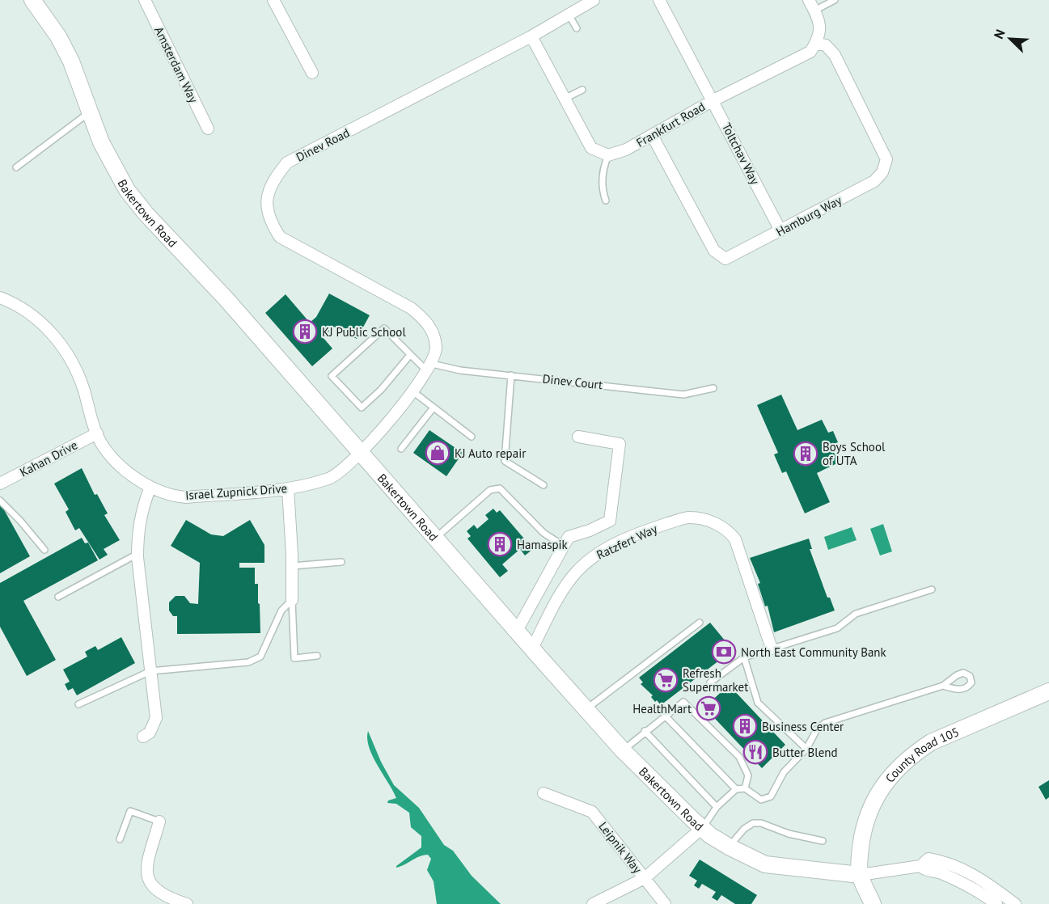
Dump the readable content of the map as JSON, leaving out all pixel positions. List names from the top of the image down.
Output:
{
  "streets": {
    "street": [
      "Amsterdam Way",
      "Frankfurt Road",
      "Dinev Road",
      "Toltchav Way",
      "Bakertown Road",
      "Hamburg Way",
      "Kahan Drive",
      "Israel Zupnick Drive",
      "Ratzfert Way",
      "County Road 105",
      "Leipnik Way"
    ],
    "lane": ["Dinev Court"]
  },
  "crossings": [
    ["Frankfurt Road", "Toltchav Way"],
    ["Frankfurt Road", "Hamburg Way"],
    ["Dinev Road", "Dinev Court"],
    ["Toltchav Way", "Hamburg Way"],
    ["Bakertown Road", "Israel Zupnick Drive"],
    ["Bakertown Road", "Ratzfert Way"],
    ["Bakertown Road", "County Road 105"],
    ["Kahan Drive", "Israel Zupnick Drive"]
  ],
  "places": {
    "building": [
      "KJ Public School",
      "Boys School of UTA",
      "Hamaspik",
      "Business Center"
    ],
    "shop": ["KJ Auto repair"],
    "bank": ["North East Community Bank"],
    "supermarket": ["Refresh Supermarket", "HealthMart"],
    "restaurant": ["Butter Blend"]
  },
  "north": "top left"
}
